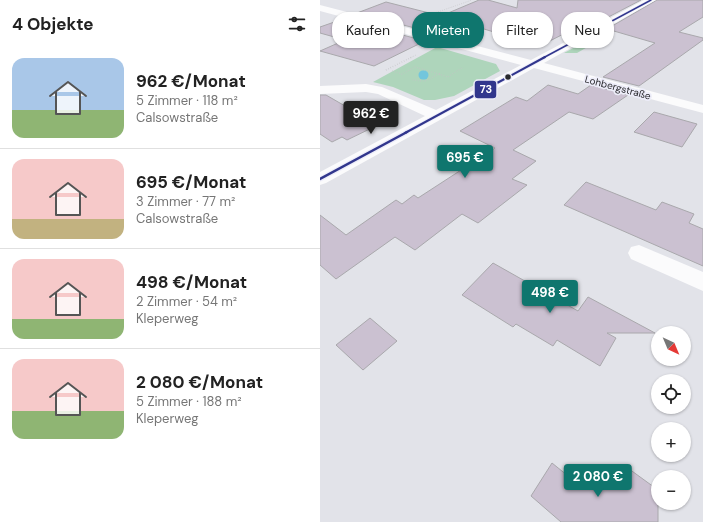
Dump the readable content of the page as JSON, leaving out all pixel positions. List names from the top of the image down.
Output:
{
  "streets": {
    "street": ["Lohbergstraße"]
  },
  "lines": ["transit line 73"],
  "north": "bottom right",
  "page": {
    "heading": "4 Objekte",
    "chip": [
      "Kaufen",
      "Mieten",
      "Filter",
      "Neu"
    ],
    "list": [
      {
        "name": "962 €/Monat",
        "note": "5 Zimmer · 118 m² · Calsowstraße"
      },
      {
        "name": "695 €/Monat",
        "note": "3 Zimmer · 77 m² · Calsowstraße"
      },
      {
        "name": "498 €/Monat",
        "note": "2 Zimmer · 54 m² · Kleperweg"
      },
      {
        "name": "2 080 €/Monat",
        "note": "5 Zimmer · 188 m² · Kleperweg"
      }
    ],
    "price": [
      "962 €",
      "695 €",
      "498 €",
      "2 080 €"
    ],
    "map_buttons": ["+", "−"]
  }
}
